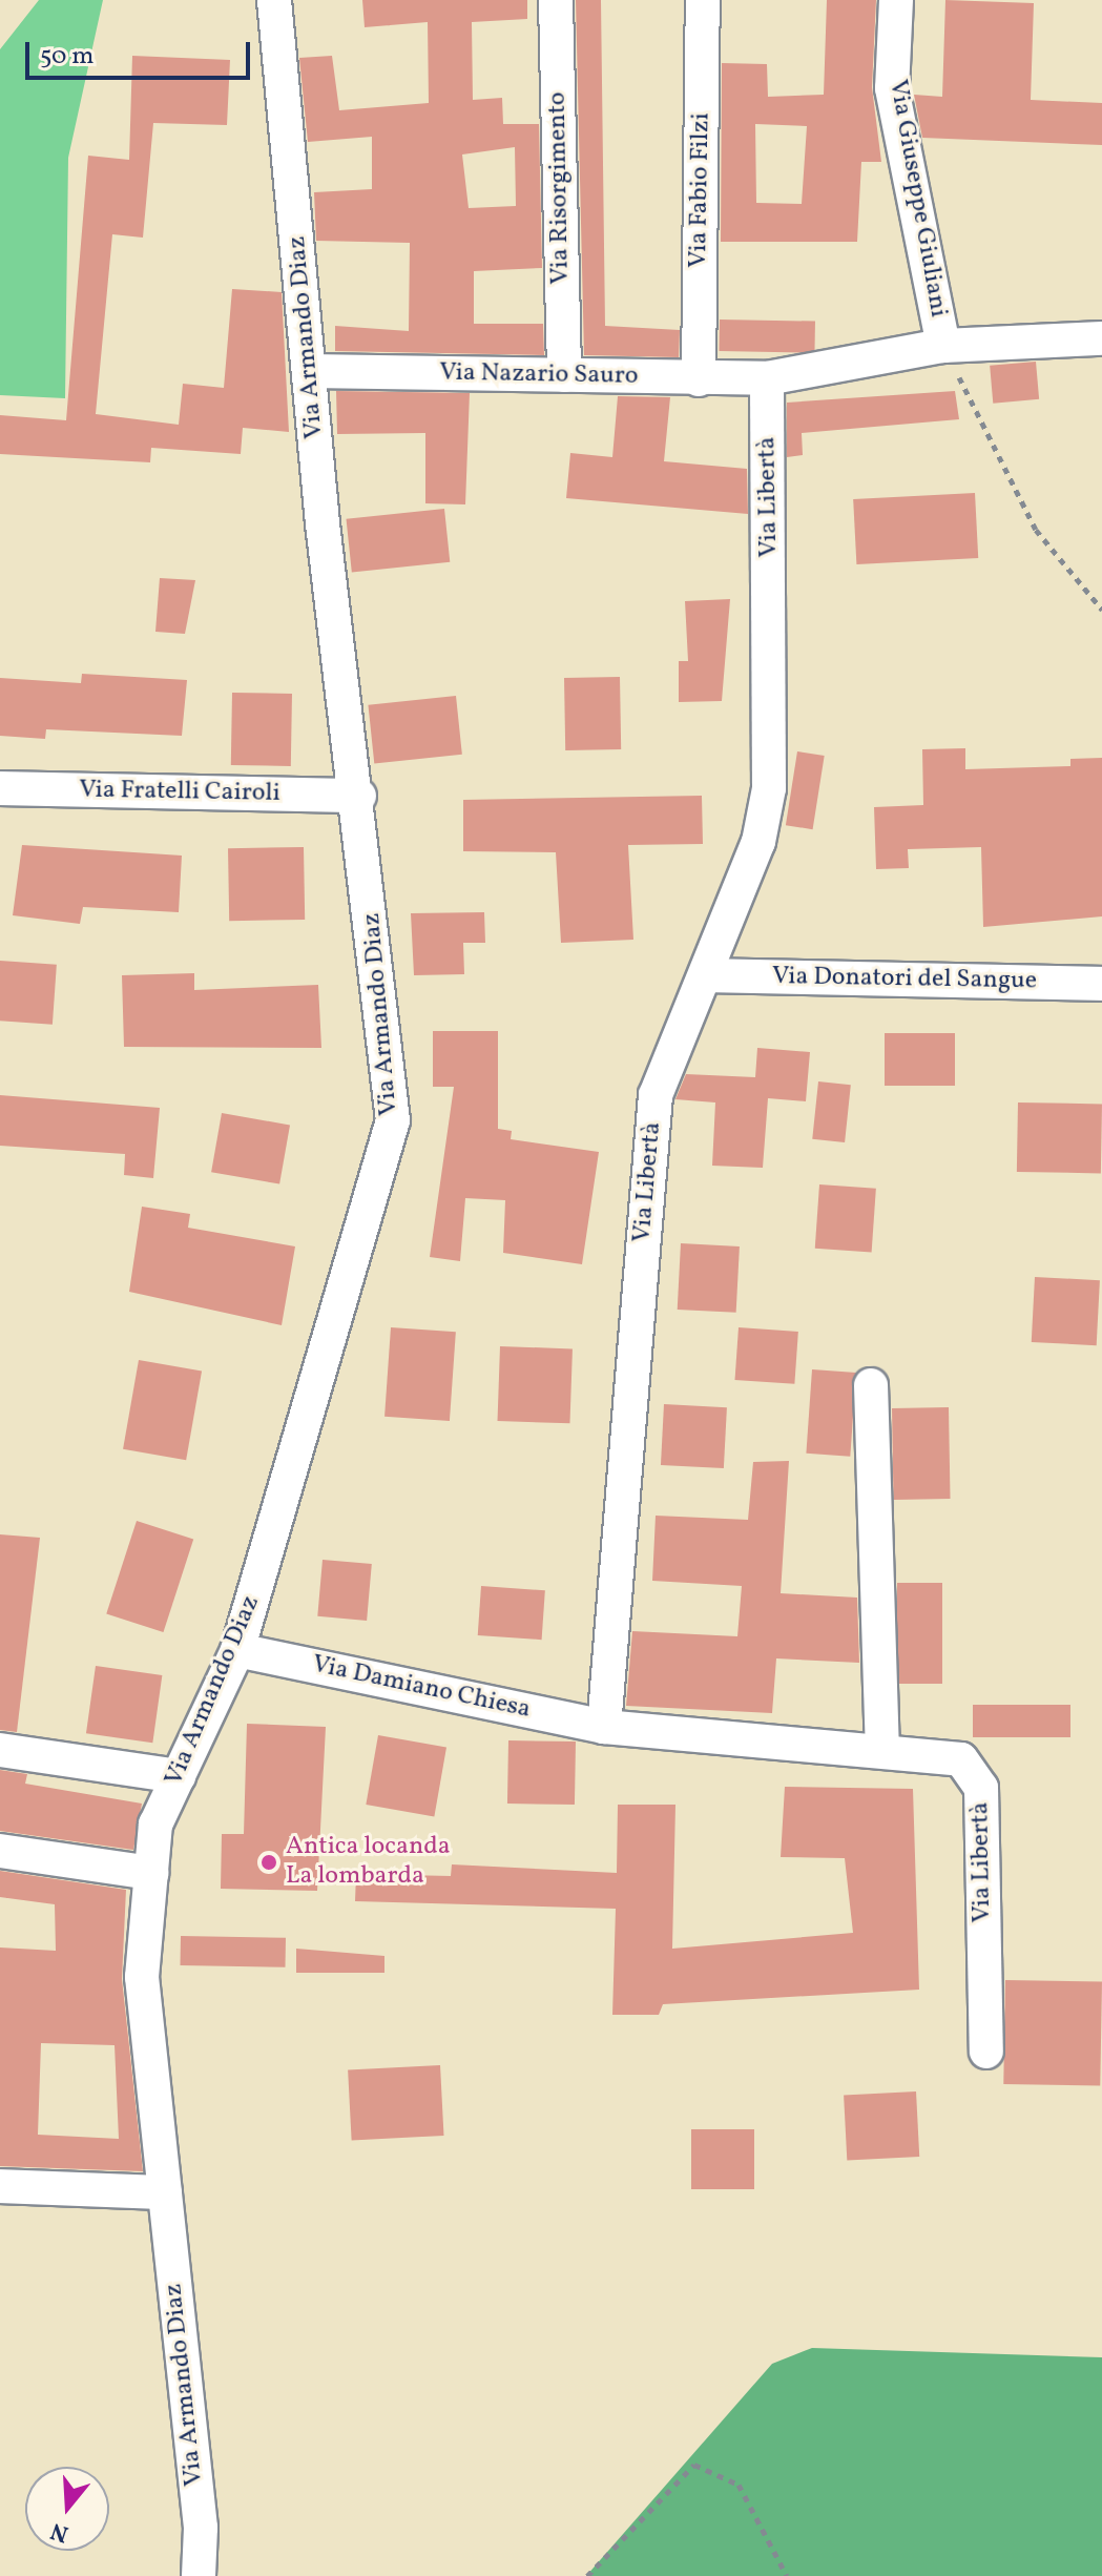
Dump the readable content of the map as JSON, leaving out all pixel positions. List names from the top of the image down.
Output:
{
  "streets": {
    "street": [
      "Via Risorgimento",
      "Via Fabio Filzi",
      "Via Giuseppe Giuliani",
      "Via Armando Diaz",
      "Via Nazario Sauro",
      "Via Libertà",
      "Via Fratelli Cairoli",
      "Via Donatori del Sangue",
      "Via Damiano Chiesa"
    ]
  },
  "crossings": [
    ["Via Risorgimento", "Via Nazario Sauro"],
    ["Via Fabio Filzi", "Via Nazario Sauro"],
    ["Via Giuseppe Giuliani", "Via Nazario Sauro"],
    ["Via Armando Diaz", "Via Nazario Sauro"],
    ["Via Armando Diaz", "Via Fratelli Cairoli"],
    ["Via Armando Diaz", "Via Damiano Chiesa"],
    ["Via Nazario Sauro", "Via Libertà"],
    ["Via Libertà", "Via Donatori del Sangue"],
    ["Via Libertà", "Via Damiano Chiesa"]
  ],
  "places": ["Antica locanda La lombarda"],
  "scale_bar": "50 m",
  "north": "bottom"
}
